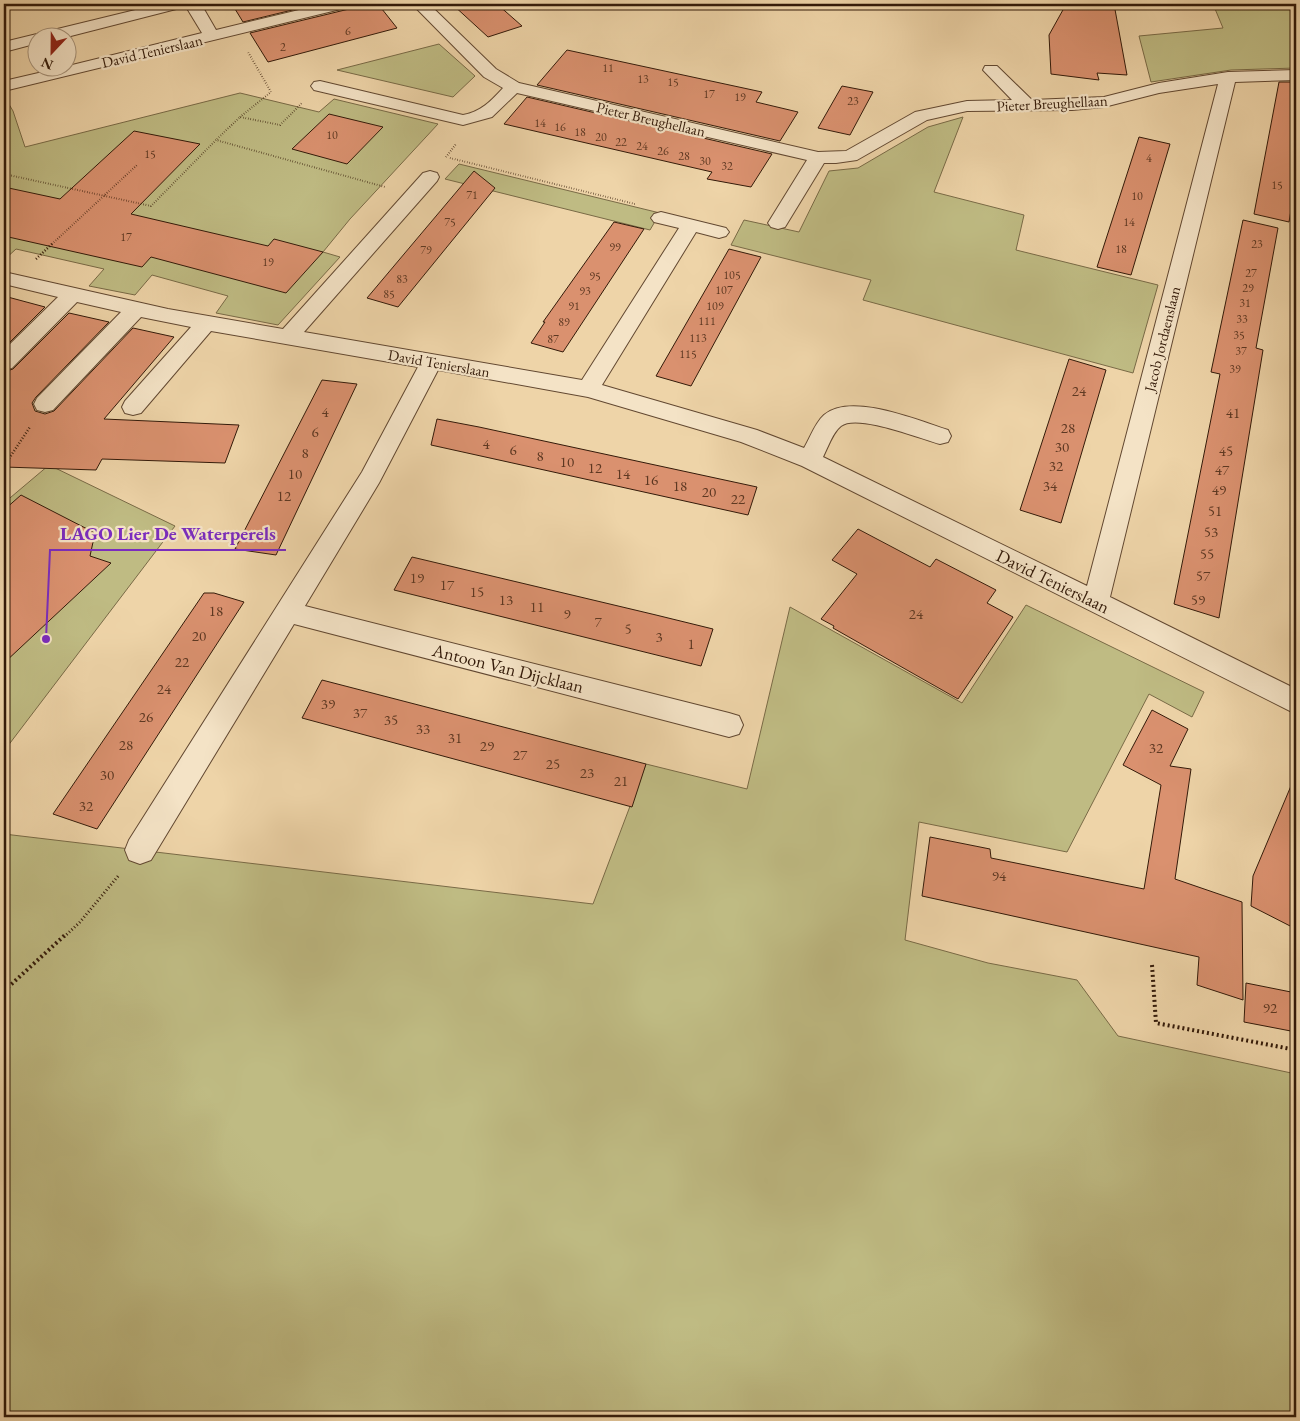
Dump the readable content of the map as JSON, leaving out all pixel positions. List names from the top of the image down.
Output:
{
  "streets": {
    "street": [
      "David Tenierslaan",
      "Pieter Breughellaan",
      "Jacob Jordaenslaan",
      "Antoon Van Dijcklaan"
    ]
  },
  "crossings": [
    ["David Tenierslaan", "Jacob Jordaenslaan"],
    ["Pieter Breughellaan", "Jacob Jordaenslaan"]
  ],
  "places": ["LAGO Lier De Waterperels"],
  "house_numbers": [
    "6",
    "2",
    "11",
    "13",
    "15",
    "17",
    "19",
    "23",
    "14",
    "16",
    "18",
    "10",
    "20",
    "22",
    "24",
    "26",
    "15",
    "28",
    "4",
    "30",
    "32",
    "15",
    "71",
    "10",
    "75",
    "14",
    "17",
    "23",
    "99",
    "18",
    "79",
    "19",
    "27",
    "105",
    "95",
    "83",
    "29",
    "107",
    "93",
    "85",
    "31",
    "91",
    "109",
    "33",
    "111",
    "89",
    "35",
    "113",
    "87",
    "37",
    "115",
    "39",
    "24",
    "4",
    "41",
    "28",
    "6",
    "4",
    "30",
    "6",
    "45",
    "8",
    "8",
    "10",
    "32",
    "12",
    "47",
    "10",
    "14",
    "16",
    "18",
    "34",
    "49",
    "20",
    "12",
    "22",
    "51",
    "53",
    "55",
    "57",
    "19",
    "17",
    "15",
    "13",
    "59",
    "11",
    "18",
    "9",
    "24",
    "7",
    "5",
    "20",
    "3",
    "1",
    "22",
    "24",
    "39",
    "37",
    "26",
    "35",
    "33",
    "31",
    "28",
    "29",
    "32",
    "27",
    "25",
    "23",
    "30",
    "21",
    "32",
    "94",
    "92"
  ],
  "north": "bottom"
}
